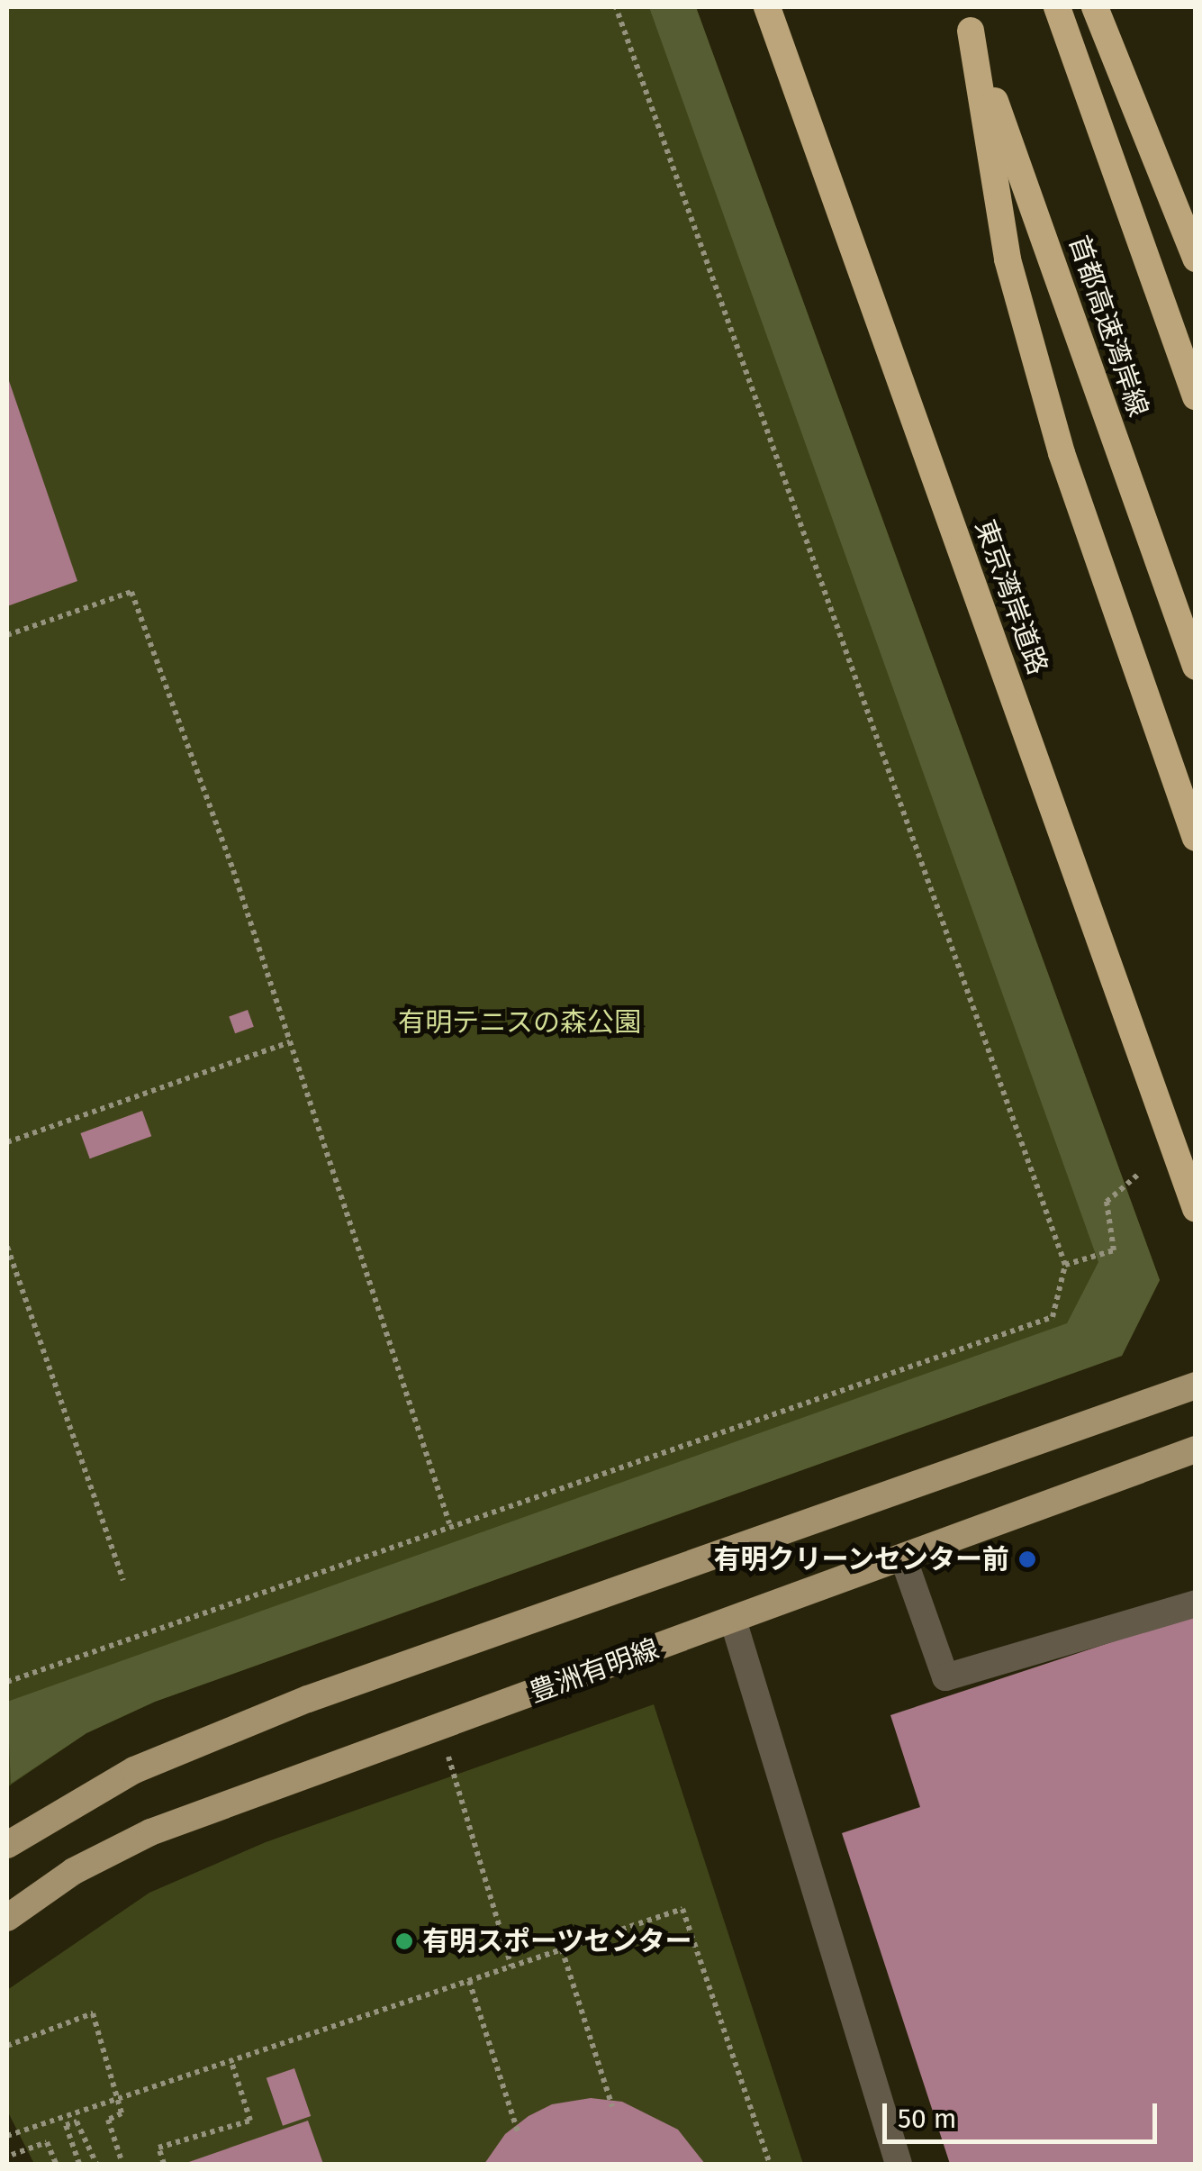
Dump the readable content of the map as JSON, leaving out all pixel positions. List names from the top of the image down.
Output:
{
  "streets": {
    "highway": ["首都高速湾岸線", "東京湾岸道路"],
    "main road": ["豊洲有明線"]
  },
  "parks": ["有明テニスの森公園"],
  "places": ["有明クリーンセンター前", "有明スポーツセンター"],
  "scale_bar": "50 m"
}
